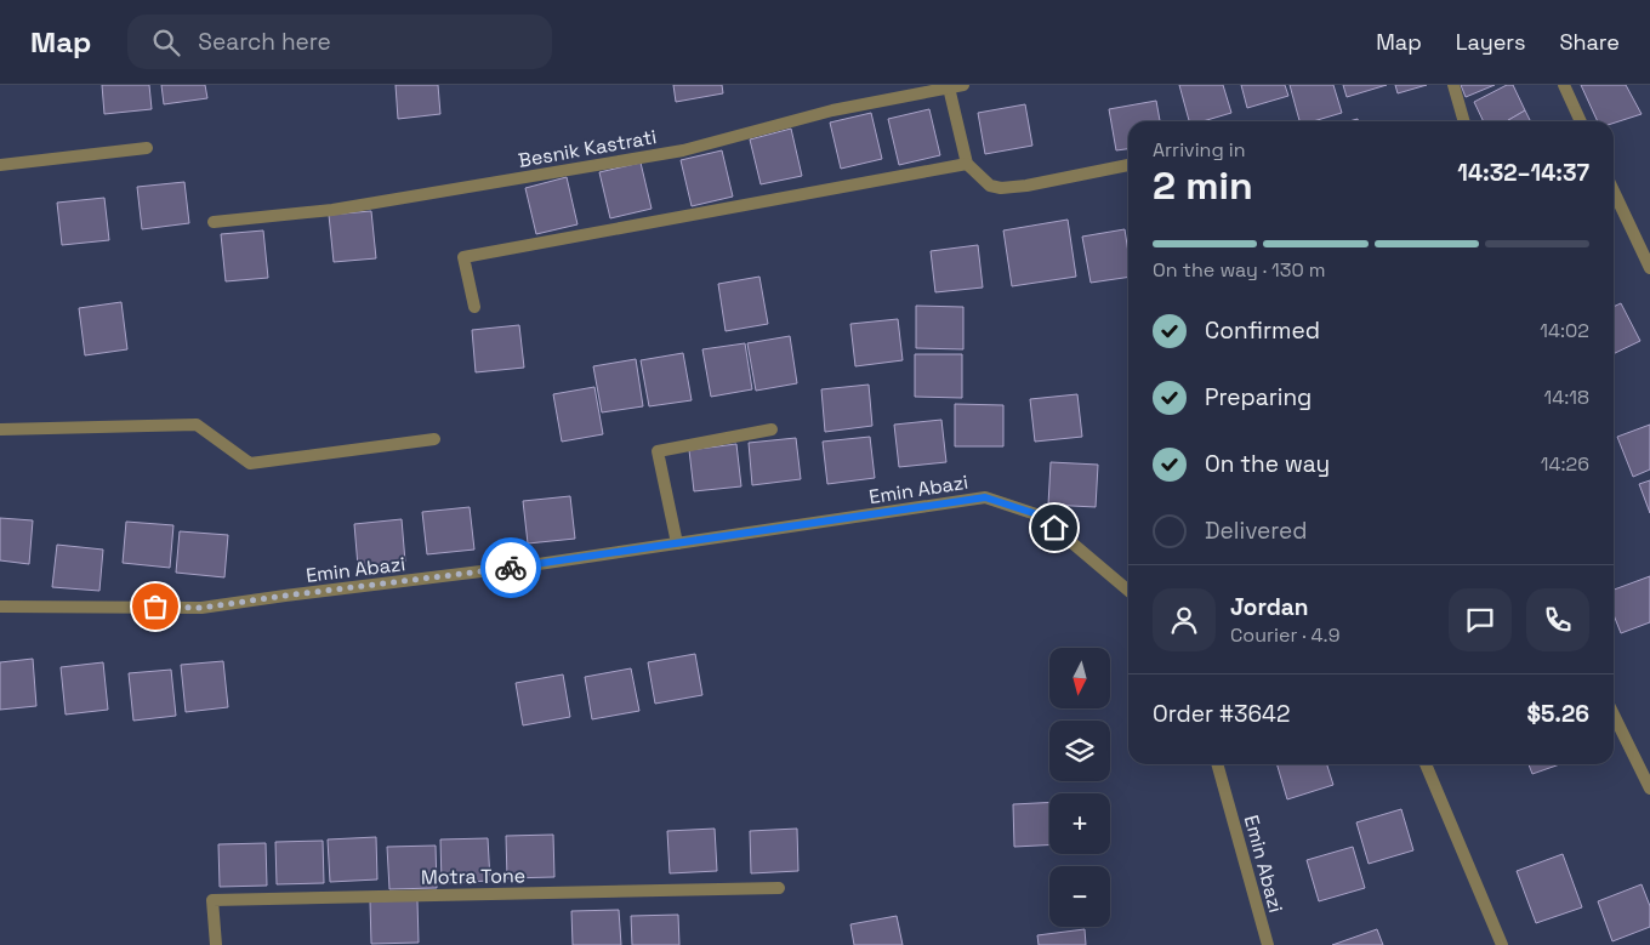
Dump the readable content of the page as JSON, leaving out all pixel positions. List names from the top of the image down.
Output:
{
  "streets": {
    "street": ["Besnik Kastrati", "Emin Abazi", "Motra Tone"]
  },
  "north": "bottom",
  "page": {
    "header": "Map",
    "search": "Search here",
    "nav": ["Map", "Layers", "Share"],
    "heading": ["2 min", "Arriving in", "14:32–14:37"],
    "panel": [
      "Jordan",
      "Courier · 4.9",
      "Order #3642",
      "$5.26"
    ],
    "bar": "On the way · 130 m",
    "list": [
      ["Confirmed", "14:02"],
      ["Preparing", "14:18"],
      ["On the way", "14:26"],
      "Delivered"
    ],
    "map_buttons": ["+", "−"]
  }
}
